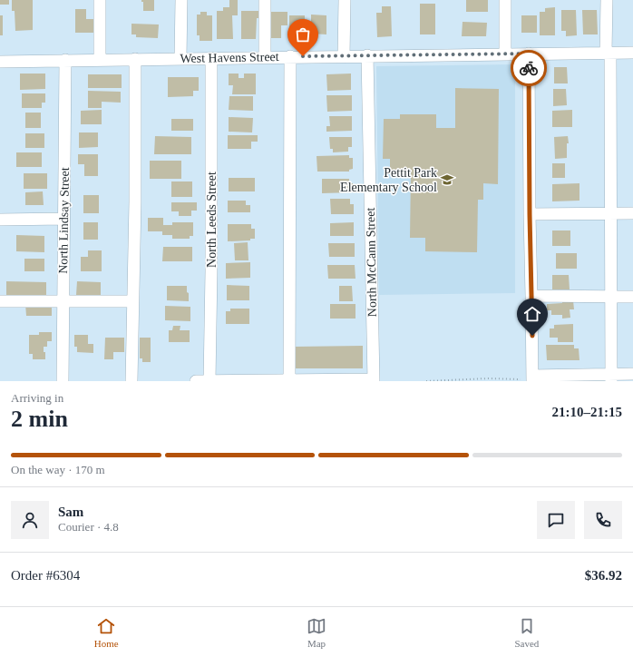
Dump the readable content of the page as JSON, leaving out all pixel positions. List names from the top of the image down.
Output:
{
  "streets": {
    "street": [
      "West Havens Street",
      "North Leeds Street",
      "North Lindsay Street",
      "North McCann Street"
    ]
  },
  "crossings": [
    ["West Havens Street", "North Leeds Street"],
    ["West Havens Street", "North Lindsay Street"],
    ["West Havens Street", "North McCann Street"]
  ],
  "places": {
    "school or university": ["Pettit Park Elementary School"]
  },
  "page": {
    "heading": ["2 min", "Arriving in", "21:10–21:15"],
    "panel": [
      "Sam",
      "Courier · 4.8",
      "Order #6304",
      "$36.92"
    ],
    "bar": "On the way · 170 m",
    "tabs": ["Home", "Map", "Saved"]
  }
}
